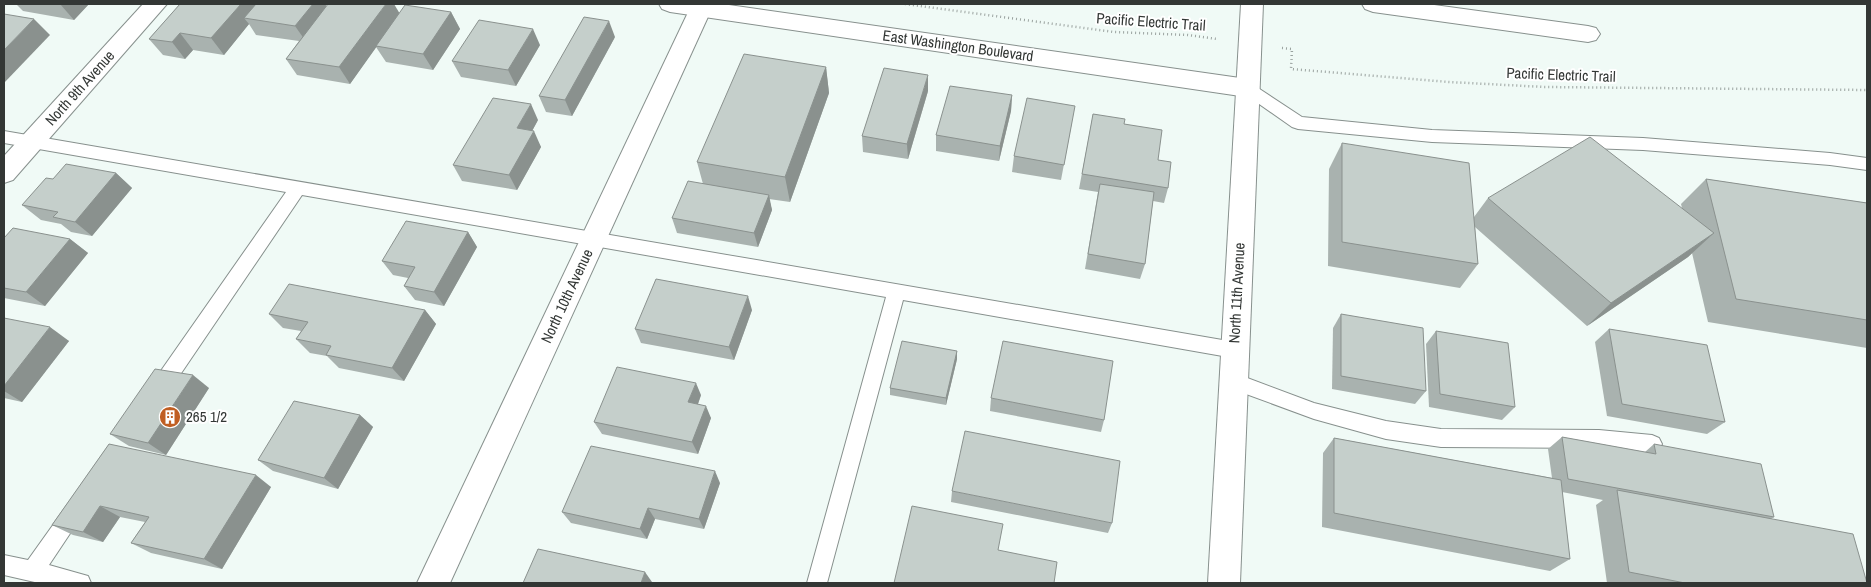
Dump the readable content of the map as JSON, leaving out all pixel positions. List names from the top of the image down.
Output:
{
  "streets": {
    "street": [
      "East Washington Boulevard",
      "North 9th Avenue",
      "North 11th Avenue",
      "North 10th Avenue"
    ],
    "path": ["Pacific Electric Trail"]
  },
  "crossings": [
    ["East Washington Boulevard", "North 11th Avenue"],
    ["East Washington Boulevard", "North 10th Avenue"]
  ],
  "places": {
    "building": ["265 1/2"]
  }
}
